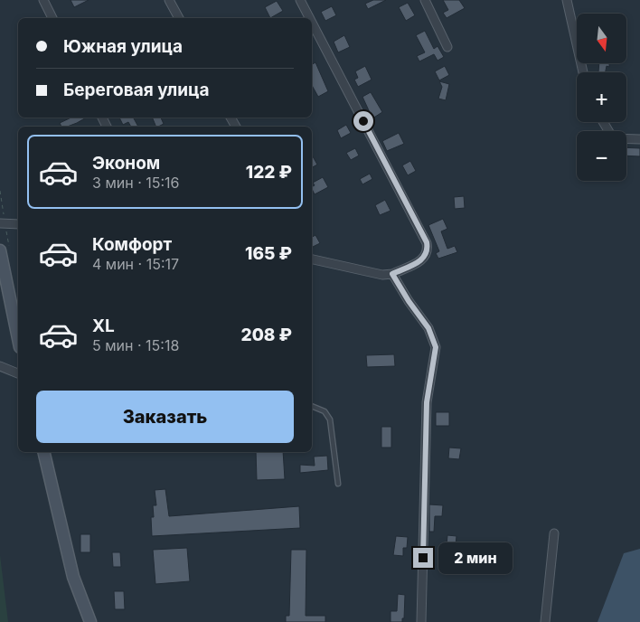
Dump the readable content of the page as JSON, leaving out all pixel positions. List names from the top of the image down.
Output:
{
  "north": "bottom",
  "page": {
    "map_buttons": ["+", "−"],
    "banner": ["Южная улица", "Береговая улица"],
    "list": [
      {
        "name": "Эконом",
        "note": "3 мин · 15:16",
        "value": "122 ₽"
      },
      {
        "name": "Комфорт",
        "note": "4 мин · 15:17",
        "value": "165 ₽"
      },
      {
        "name": "XL",
        "note": "5 мин · 15:18",
        "value": "208 ₽"
      }
    ],
    "buttons": "Заказать",
    "bubble": "2 мин"
  }
}
